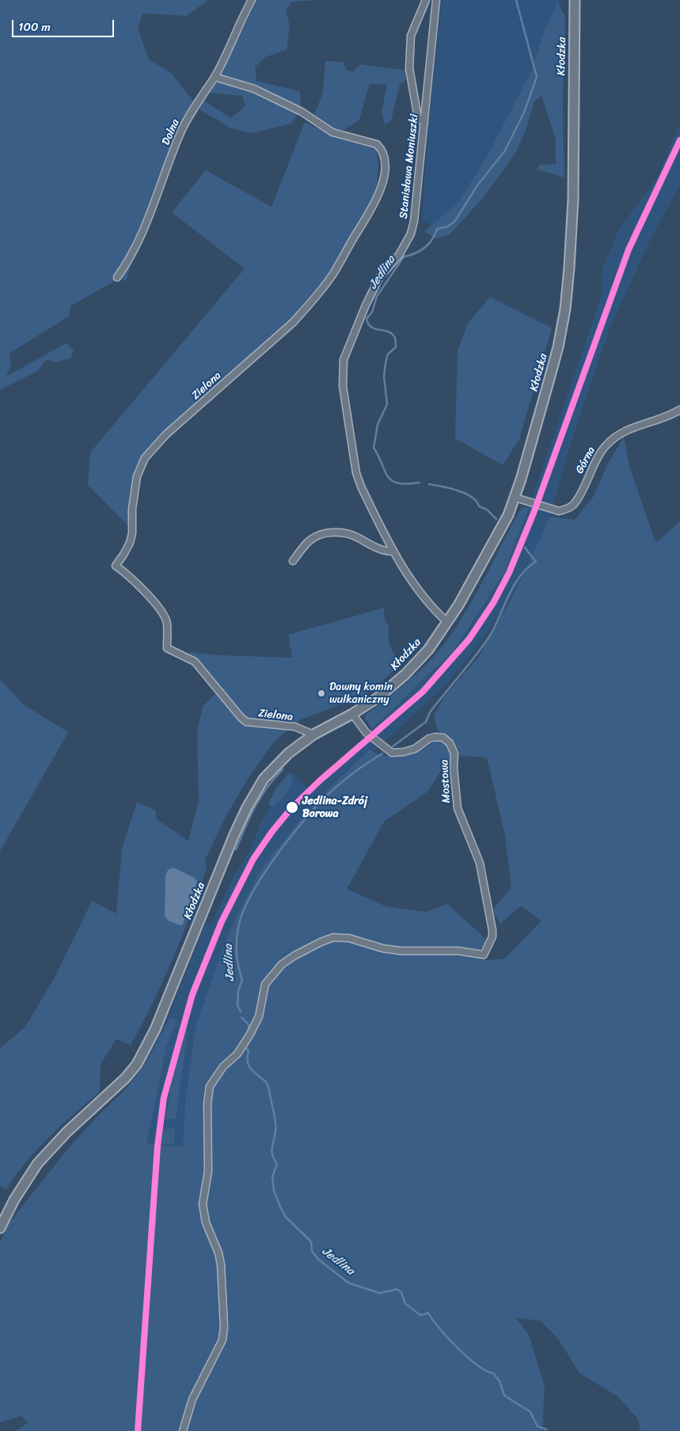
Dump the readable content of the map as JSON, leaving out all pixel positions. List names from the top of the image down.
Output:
{
  "streets": {
    "main road": ["Kłodzka"],
    "street": [
      "Dolna",
      "Stanisława Moniuszki",
      "Zielona",
      "Górna",
      "Mostowa"
    ]
  },
  "crossings": [
    ["Kłodzka", "Stanisława Moniuszki"],
    ["Kłodzka", "Zielona"],
    ["Kłodzka", "Górna"],
    ["Kłodzka", "Mostowa"],
    ["Dolna", "Zielona"]
  ],
  "water": ["Jedlina"],
  "places": ["Dawny komin wulkaniczny", "Jedlina-Zdrój Borowa"],
  "scale_bar": "100 m"
}
